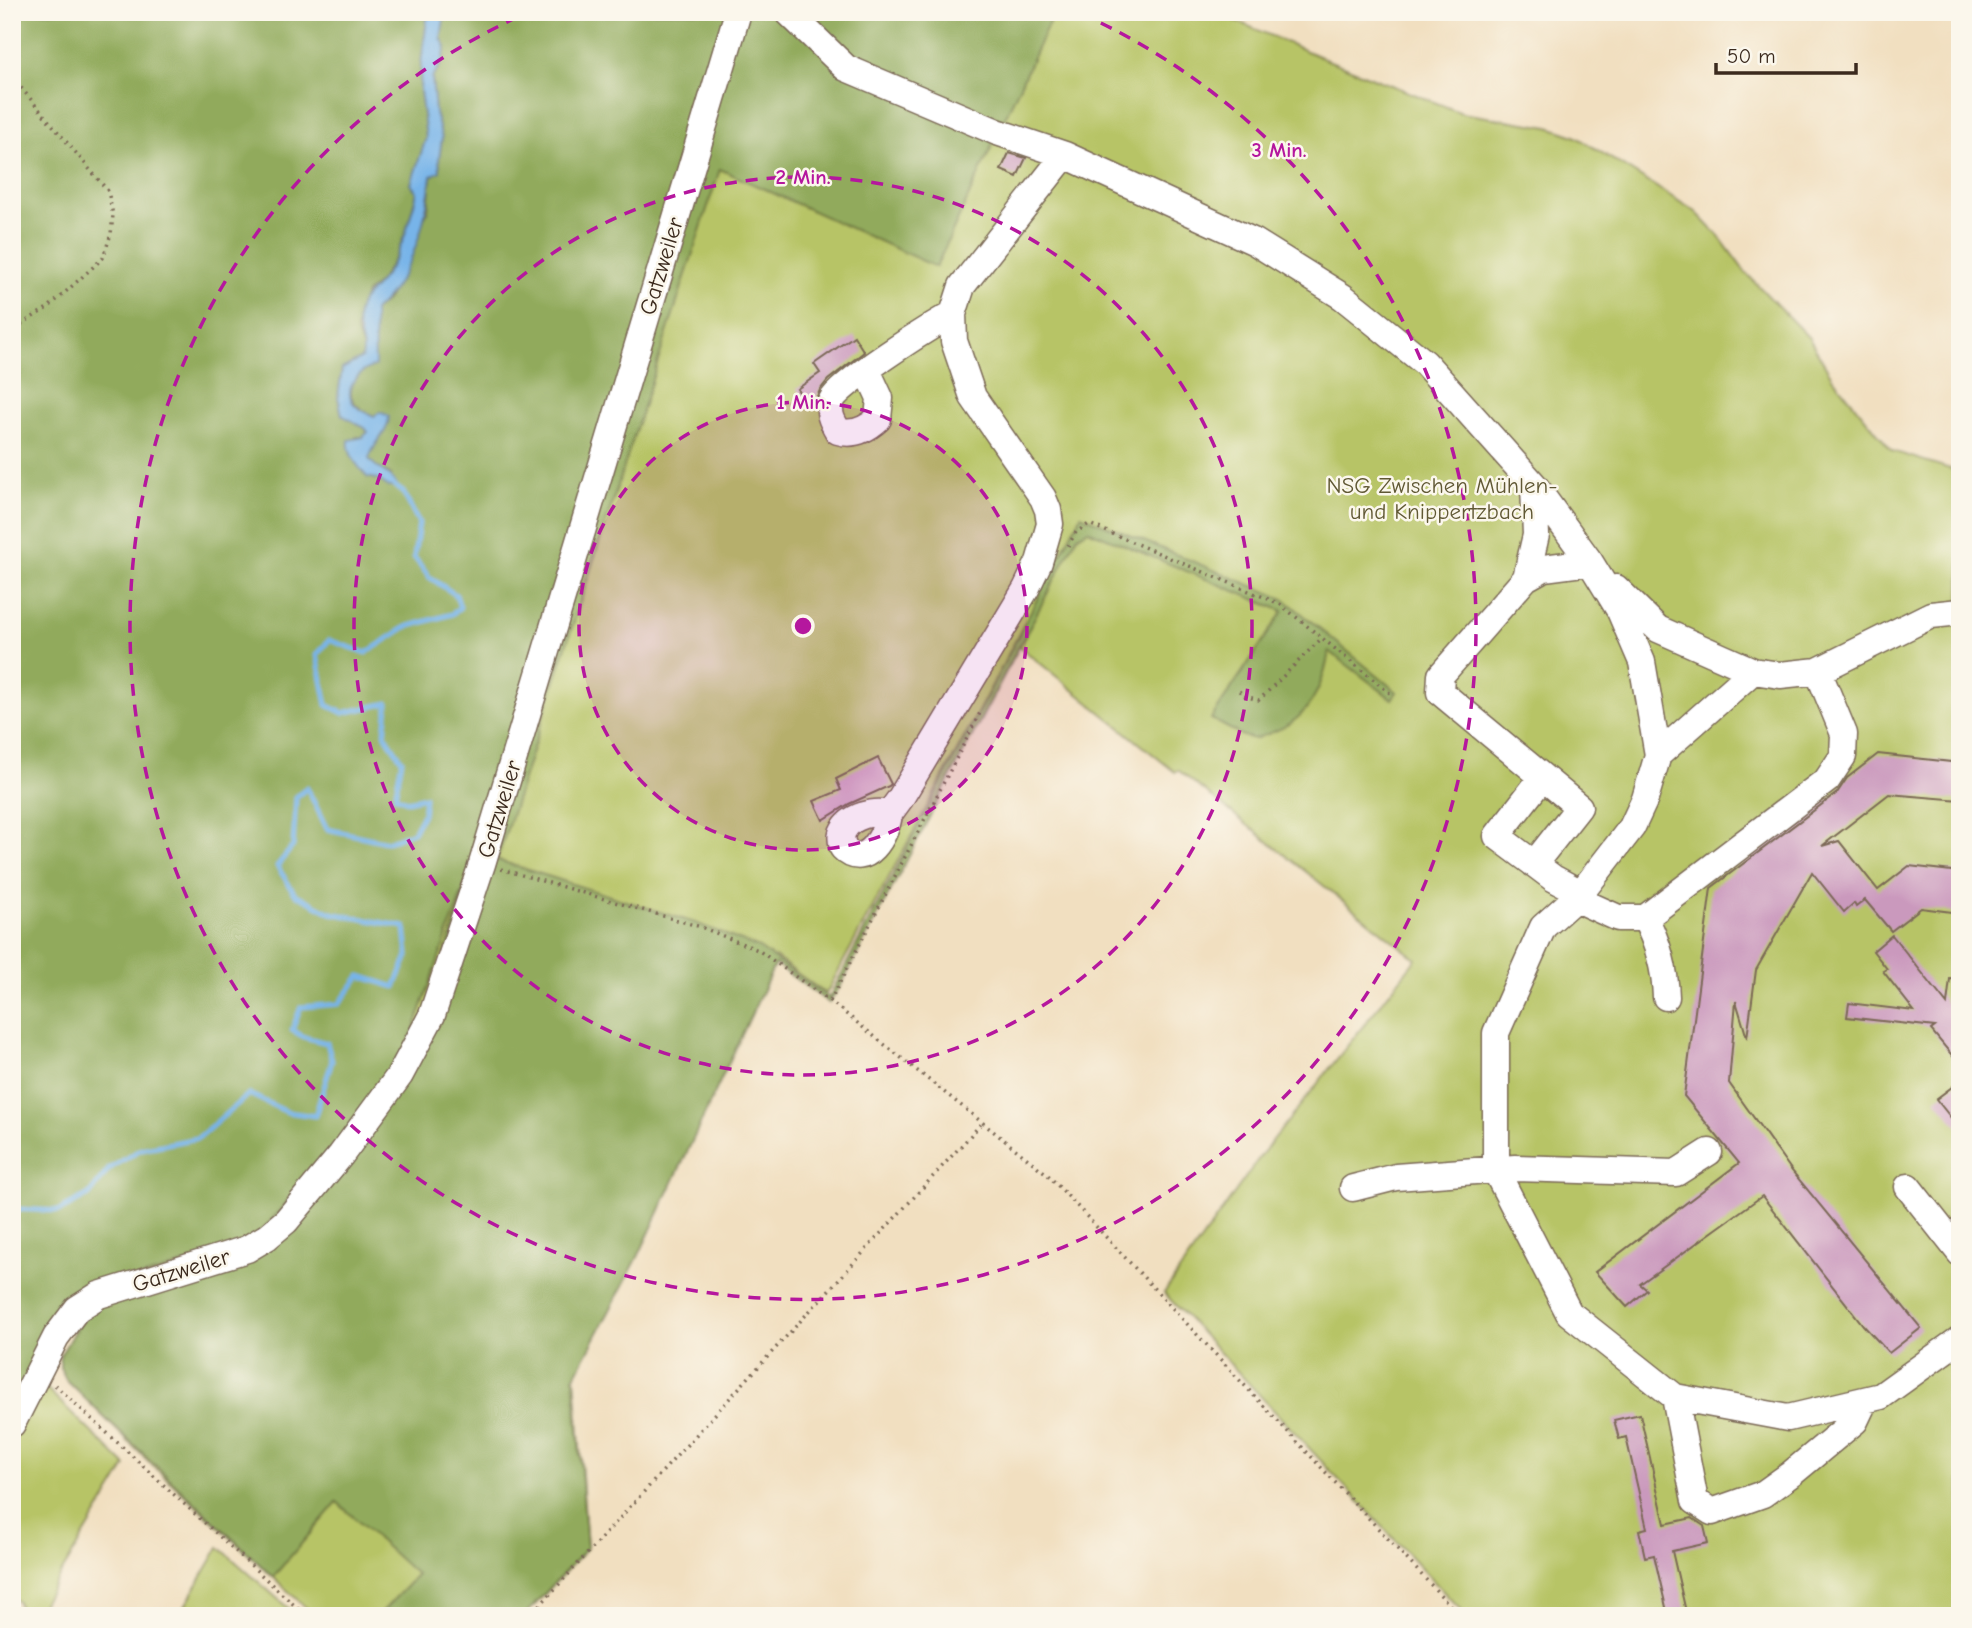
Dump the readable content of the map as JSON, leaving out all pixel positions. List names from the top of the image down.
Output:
{
  "streets": {
    "street": ["Gatzweiler"]
  },
  "parks": ["NSG Zwischen Mühlen- und Knippertzbach"],
  "scale_bar": "50 m",
  "rings": ["3 Min.", "2 Min.", "1 Min."]
}
